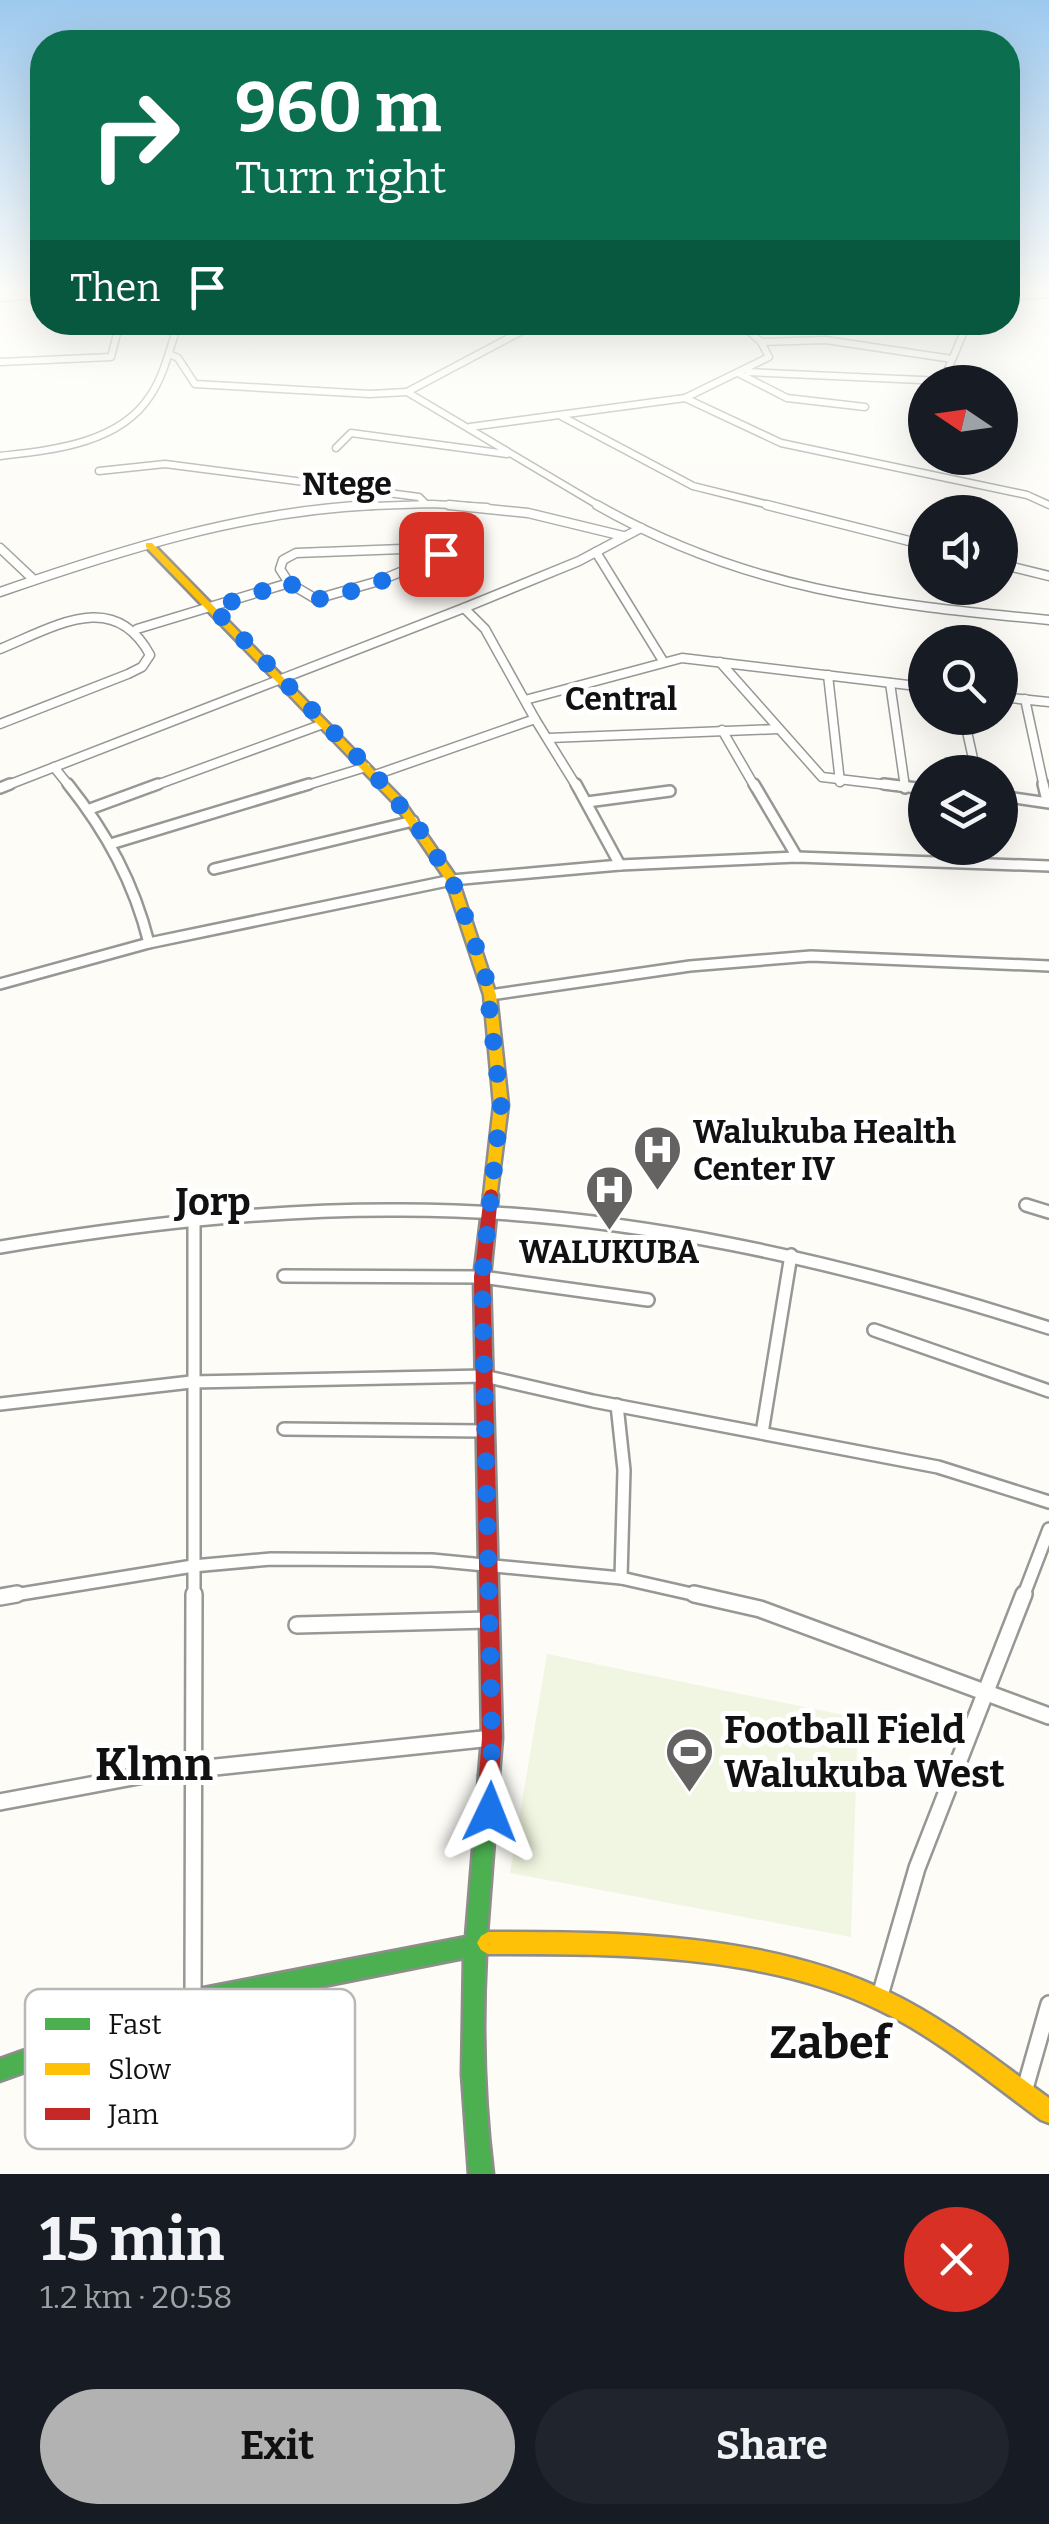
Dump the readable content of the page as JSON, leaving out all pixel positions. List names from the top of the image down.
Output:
{
  "districts": [
    "Ntege",
    "Central",
    "Jorp",
    "Klmn",
    "Zabef"
  ],
  "places": {
    "hospital": ["Walukuba Health Center IV", "WALUKUBA"],
    "sports": ["Football Field Walukuba West"]
  },
  "legend": ["Fast", "Slow", "Jam"],
  "north": "left",
  "page": {
    "turn": ["960 m", "Turn right"],
    "then": "Then",
    "heading": ["15 min", "1.2 km · 20:58"],
    "buttons": ["Exit", "Share"]
  }
}
